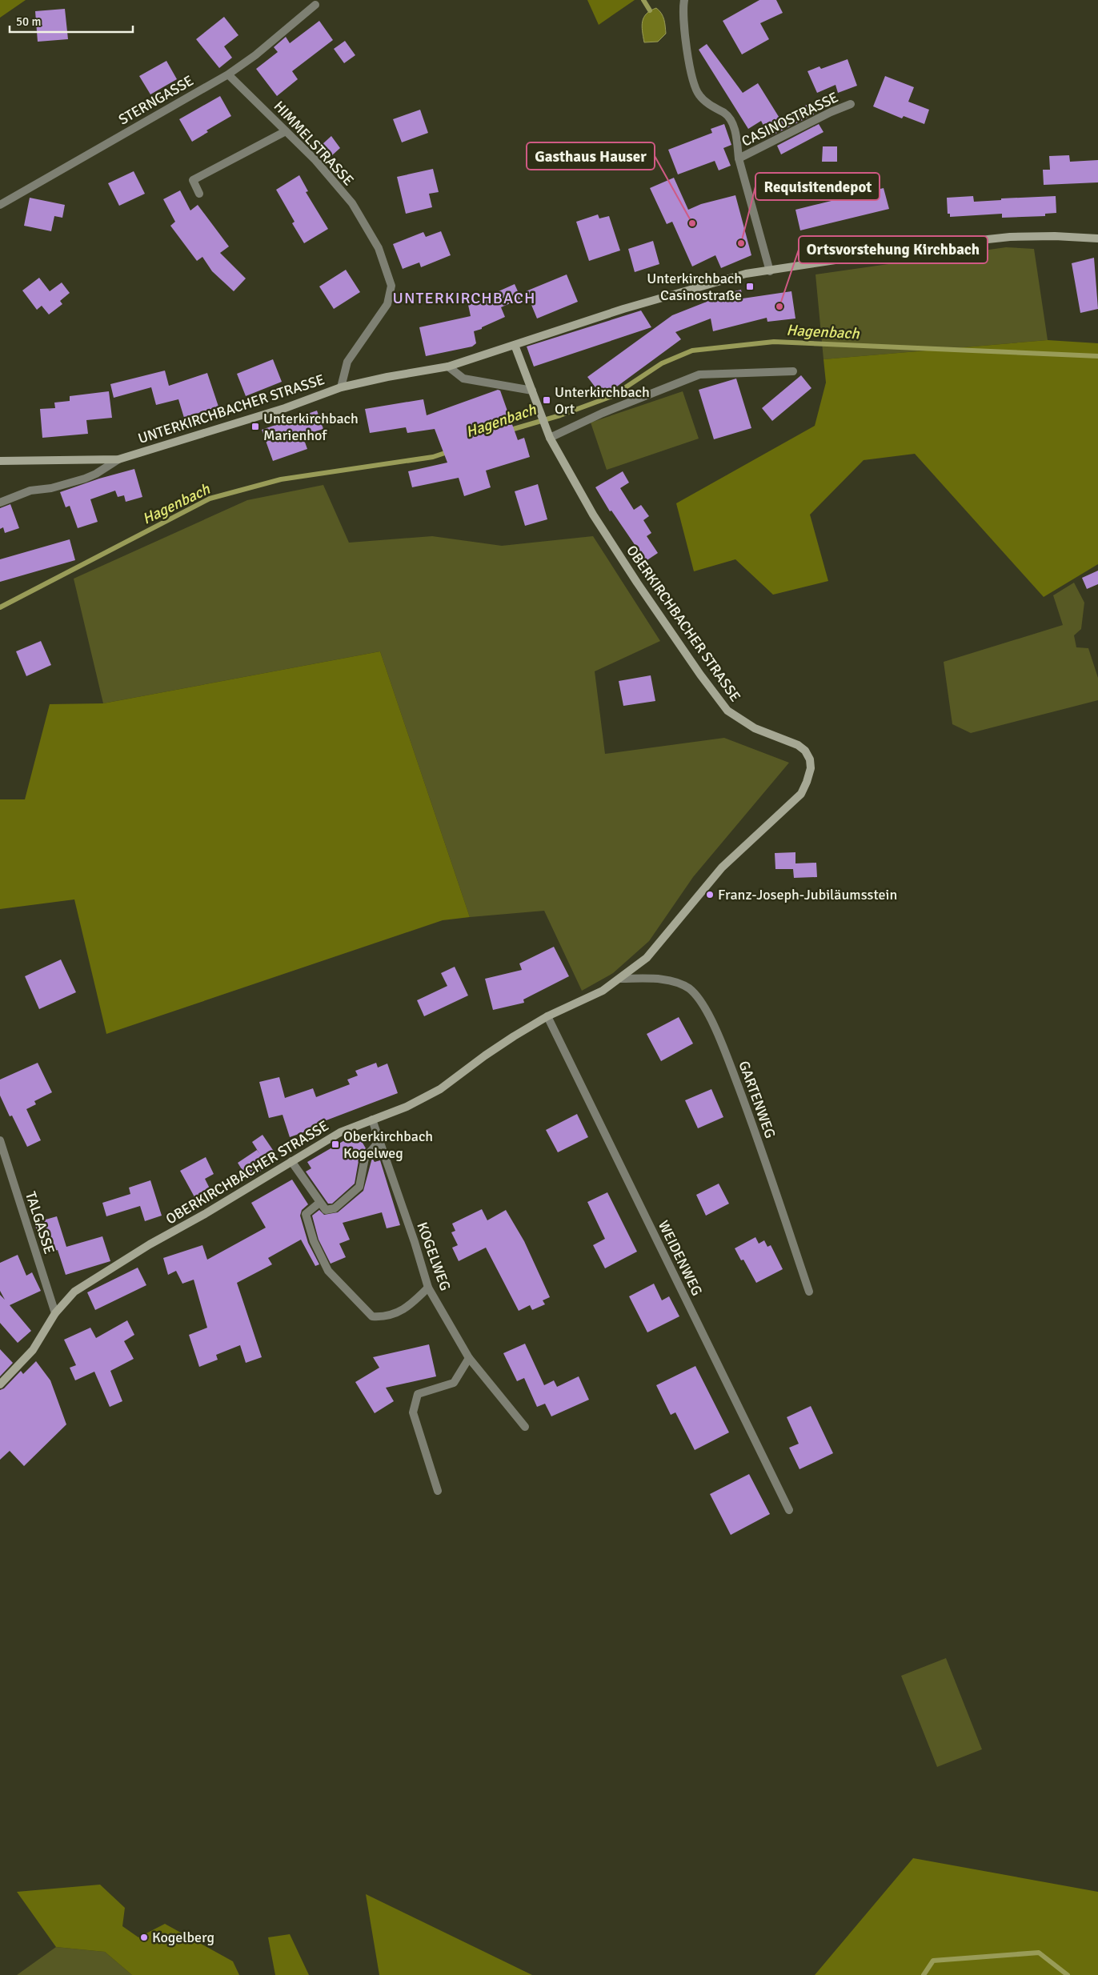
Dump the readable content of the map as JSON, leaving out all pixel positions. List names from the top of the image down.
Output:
{
  "streets": {
    "street": [
      "STERNGASSE",
      "CASINOSTRASSE",
      "HIMMELSTRASSE",
      "UNTERKIRCHBACHER STRASSE",
      "OBERKIRCHBACHER STRASSE",
      "GARTENWEG",
      "TALGASSE",
      "KOGELWEG",
      "WEIDENWEG"
    ]
  },
  "crossings": [
    ["STERNGASSE", "HIMMELSTRASSE"],
    ["CASINOSTRASSE", "UNTERKIRCHBACHER STRASSE"],
    ["HIMMELSTRASSE", "UNTERKIRCHBACHER STRASSE"],
    ["UNTERKIRCHBACHER STRASSE", "OBERKIRCHBACHER STRASSE"],
    ["OBERKIRCHBACHER STRASSE", "GARTENWEG"],
    ["OBERKIRCHBACHER STRASSE", "TALGASSE"],
    ["OBERKIRCHBACHER STRASSE", "KOGELWEG"],
    ["OBERKIRCHBACHER STRASSE", "WEIDENWEG"]
  ],
  "districts": ["UNTERKIRCHBACH"],
  "water": ["Hagenbach"],
  "places": {
    "other": [
      "Gasthaus Hauser",
      "Requisitendepot",
      "Ortsvorstehung Kirchbach",
      "Franz-Joseph-Jubiläumsstein",
      "Kogelberg"
    ],
    "transit": [
      "Unterkirchbach Casinostraße",
      "Unterkirchbach Ort",
      "Unterkirchbach Marienhof",
      "Oberkirchbach Kogelweg"
    ]
  },
  "scale_bar": "50 m"
}
